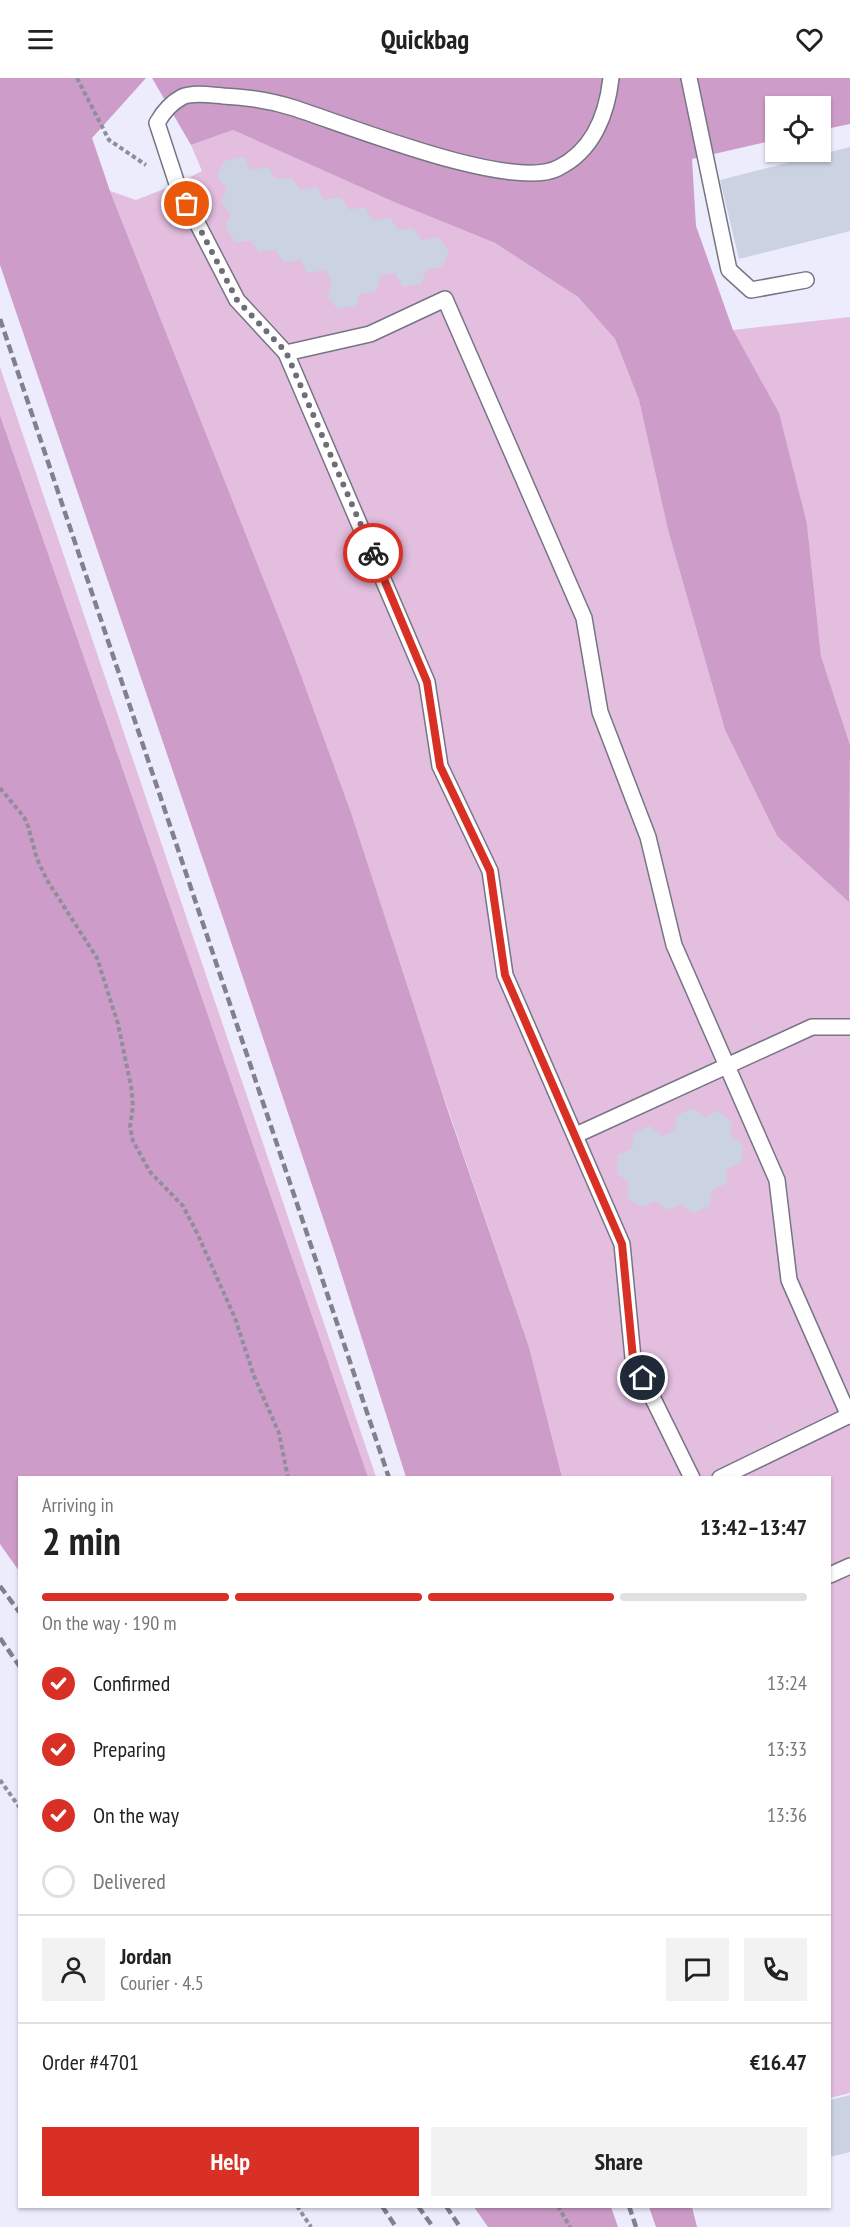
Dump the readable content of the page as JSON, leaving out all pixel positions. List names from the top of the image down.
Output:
{
  "page": {
    "header": "Quickbag",
    "heading": ["2 min", "Arriving in", "13:42–13:47"],
    "panel": [
      "Jordan",
      "Courier · 4.5",
      "Order #4701",
      "€16.47"
    ],
    "bar": "On the way · 190 m",
    "list": [
      ["Confirmed", "13:24"],
      ["Preparing", "13:33"],
      ["On the way", "13:36"],
      "Delivered"
    ],
    "buttons": ["Help", "Share"]
  }
}
